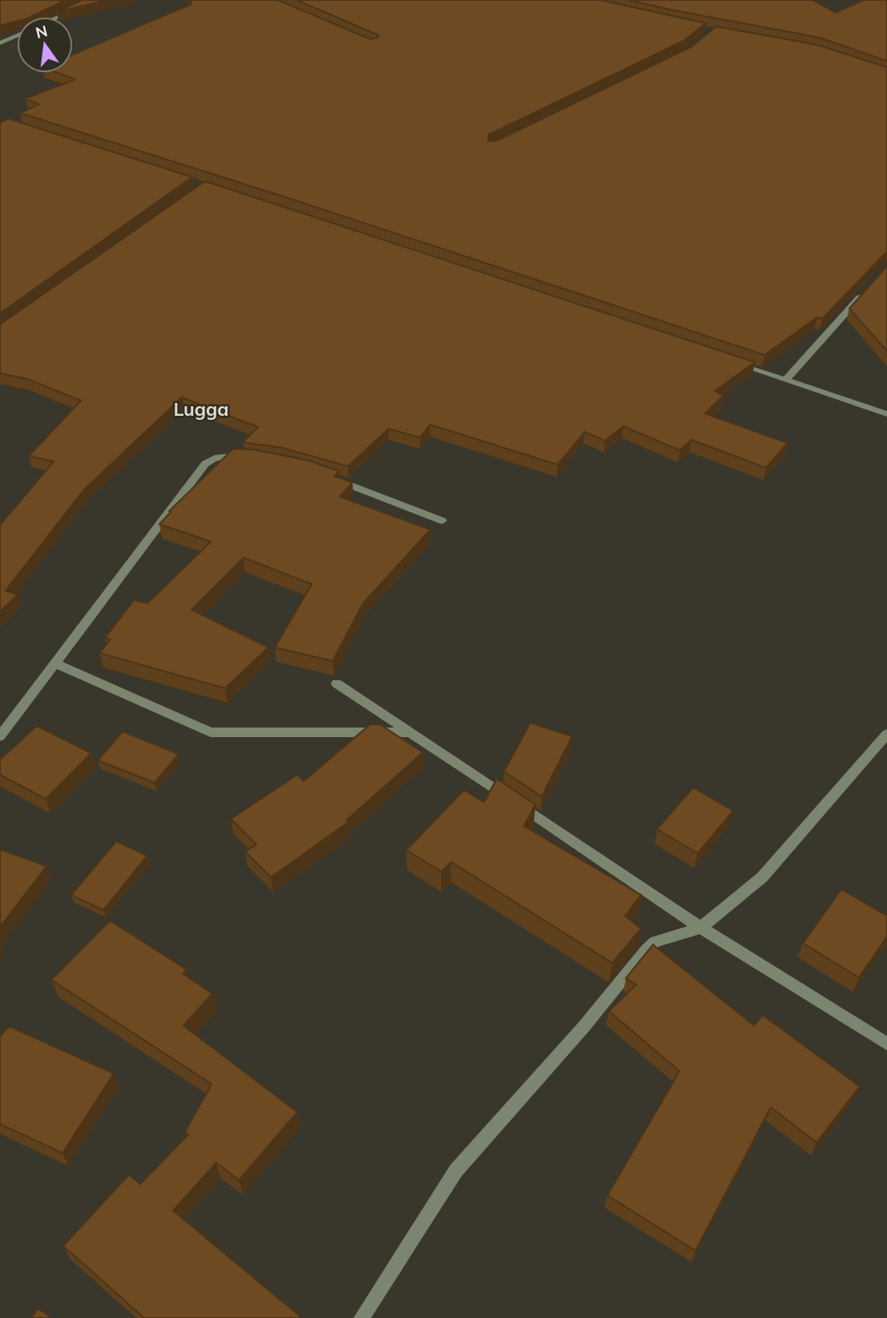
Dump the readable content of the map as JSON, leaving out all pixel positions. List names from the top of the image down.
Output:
{
  "districts": ["Lugga"],
  "north": "top"
}
